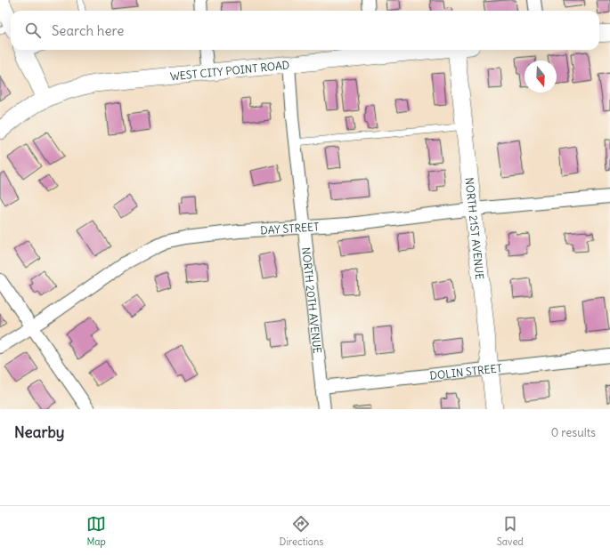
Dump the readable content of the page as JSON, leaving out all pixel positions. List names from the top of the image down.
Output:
{
  "streets": {
    "street": [
      "WEST CITY POINT ROAD",
      "DAY STREET",
      "NORTH 21ST AVENUE",
      "NORTH 20TH AVENUE",
      "DOLIN STREET"
    ]
  },
  "crossings": [
    ["WEST CITY POINT ROAD", "NORTH 20TH AVENUE"],
    ["DAY STREET", "NORTH 21ST AVENUE"],
    ["DAY STREET", "NORTH 20TH AVENUE"],
    ["NORTH 21ST AVENUE", "DOLIN STREET"],
    ["NORTH 20TH AVENUE", "DOLIN STREET"]
  ],
  "north": "bottom",
  "page": {
    "search": "Search here",
    "heading": ["Nearby", "0 results"],
    "nav": ["Map", "Directions", "Saved"]
  }
}
